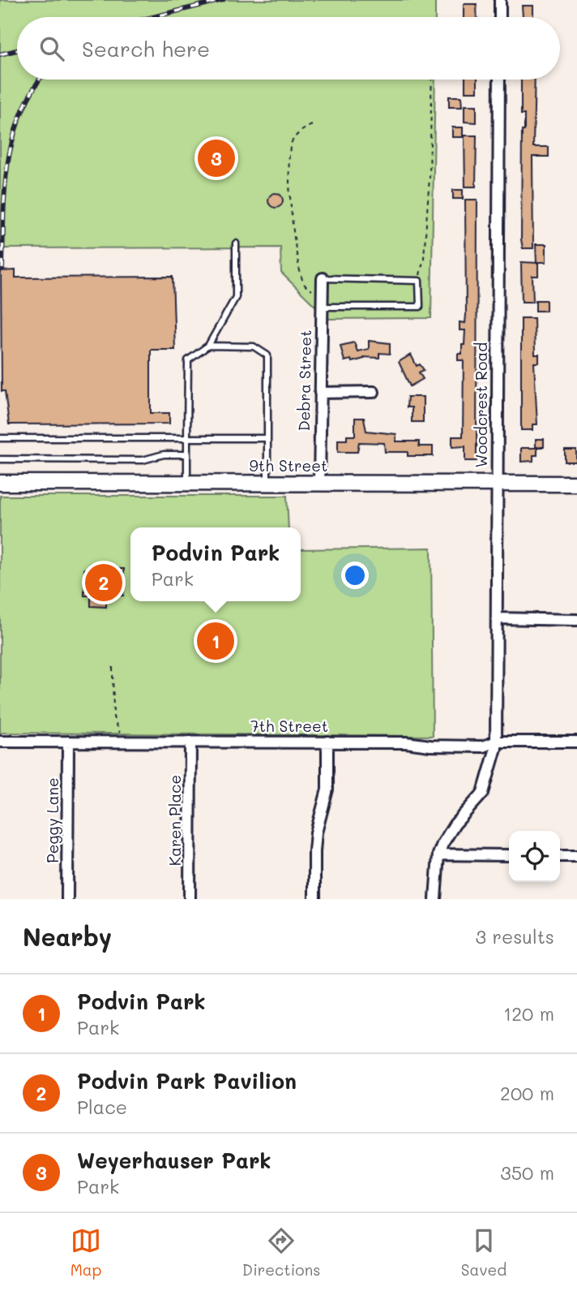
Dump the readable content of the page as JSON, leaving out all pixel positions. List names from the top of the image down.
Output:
{
  "streets": {
    "street": [
      "Debra Street",
      "Woodcrest Road",
      "9th Street",
      "7th Street",
      "Peggy Lane",
      "Karen Place"
    ]
  },
  "crossings": [
    ["Debra Street", "9th Street"],
    ["Woodcrest Road", "9th Street"],
    ["Woodcrest Road", "7th Street"],
    ["7th Street", "Peggy Lane"],
    ["7th Street", "Karen Place"]
  ],
  "page": {
    "search": "Search here",
    "pins": ["3", "2", "1"],
    "popup": ["Podvin Park", "Park"],
    "heading": ["Nearby", "3 results"],
    "list": [
      {
        "mark": "1",
        "name": "Podvin Park",
        "note": "Park",
        "value": "120 m"
      },
      {
        "mark": "2",
        "name": "Podvin Park Pavilion",
        "note": "Place",
        "value": "200 m"
      },
      {
        "mark": "3",
        "name": "Weyerhauser Park",
        "note": "Park",
        "value": "350 m"
      }
    ],
    "nav": ["Map", "Directions", "Saved"]
  }
}
